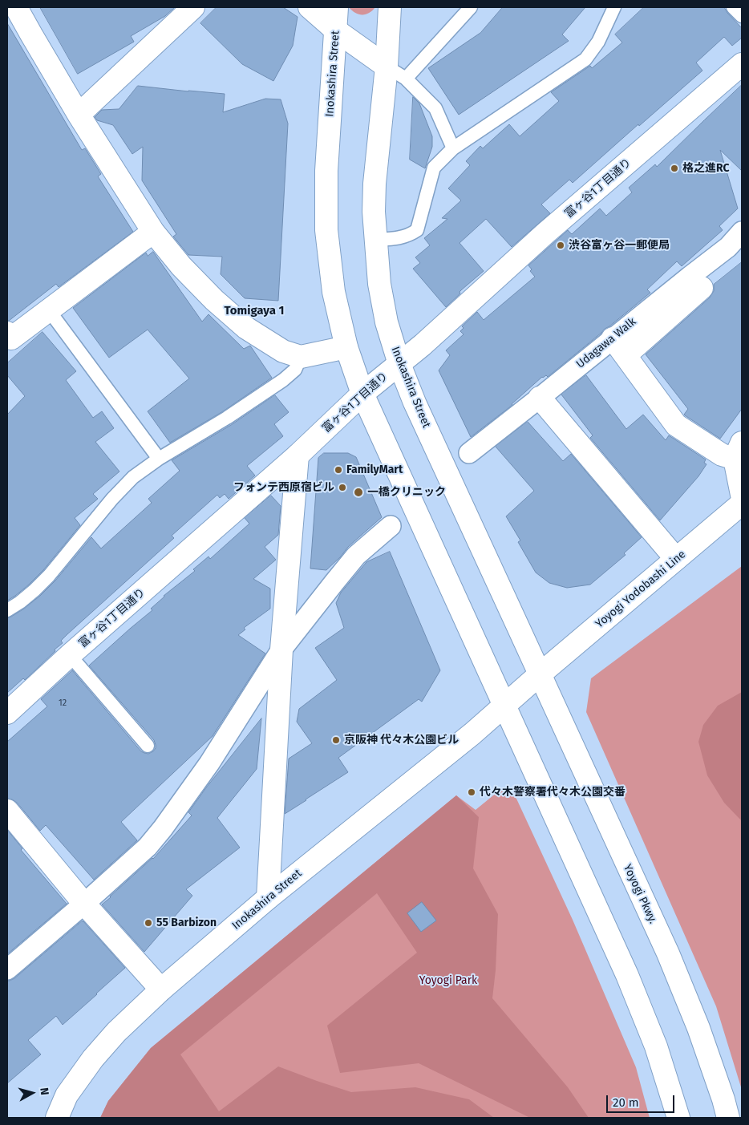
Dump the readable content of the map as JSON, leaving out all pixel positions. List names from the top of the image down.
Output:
{
  "streets": {
    "street": [
      "Inokashira Street",
      "富ヶ谷1丁目通り",
      "Udagawa Walk",
      "Yoyogi Yodobashi Line",
      "Yoyogi Pkwy."
    ]
  },
  "crossings": [
    ["Inokashira Street", "富ヶ谷1丁目通り"],
    ["Inokashira Street", "Yoyogi Yodobashi Line"],
    ["Inokashira Street", "Yoyogi Pkwy."],
    ["Yoyogi Yodobashi Line", "Yoyogi Pkwy."]
  ],
  "districts": ["Tomigaya 1"],
  "parks": ["Yoyogi Park"],
  "places": [
    "格之進RC",
    "渋谷富ヶ谷一郵便局",
    "FamilyMart",
    "フォンテ西原宿ビル",
    "一橋クリニック",
    "京阪神 代々木公園ビル",
    "代々木警察署代々木公園交番",
    "55 Barbizon"
  ],
  "house_numbers": ["12"],
  "scale_bar": "20 m",
  "north": "right"
}
